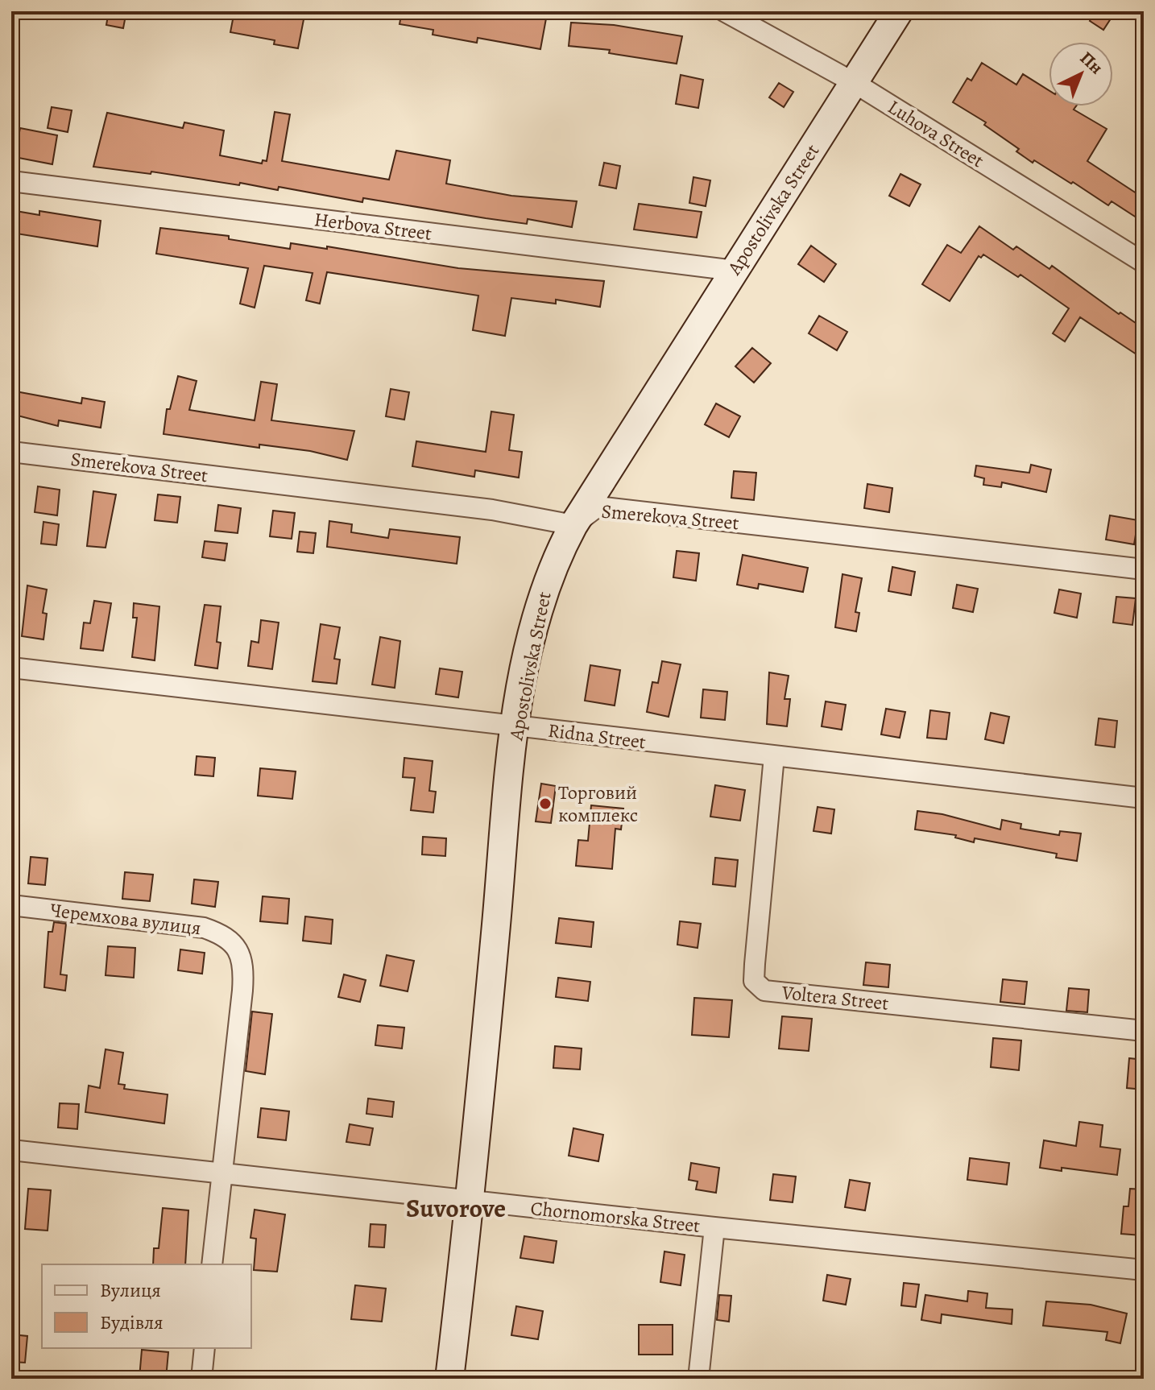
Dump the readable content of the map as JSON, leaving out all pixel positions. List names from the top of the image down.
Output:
{
  "streets": {
    "street": [
      "Luhova Street",
      "Apostolivska Street",
      "Herbova Street",
      "Smerekova Street",
      "Ridna Street",
      "Черемхова вулиця",
      "Voltera Street",
      "Chornomorska Street"
    ]
  },
  "crossings": [
    ["Luhova Street", "Apostolivska Street"],
    ["Apostolivska Street", "Herbova Street"],
    ["Apostolivska Street", "Smerekova Street"],
    ["Apostolivska Street", "Ridna Street"],
    ["Apostolivska Street", "Chornomorska Street"],
    ["Ridna Street", "Voltera Street"],
    ["Черемхова вулиця", "Chornomorska Street"]
  ],
  "districts": ["Suvorove"],
  "places": ["Торговий комплекс"],
  "legend": ["Вулиця", "Будівля"],
  "north": "top right"
}
